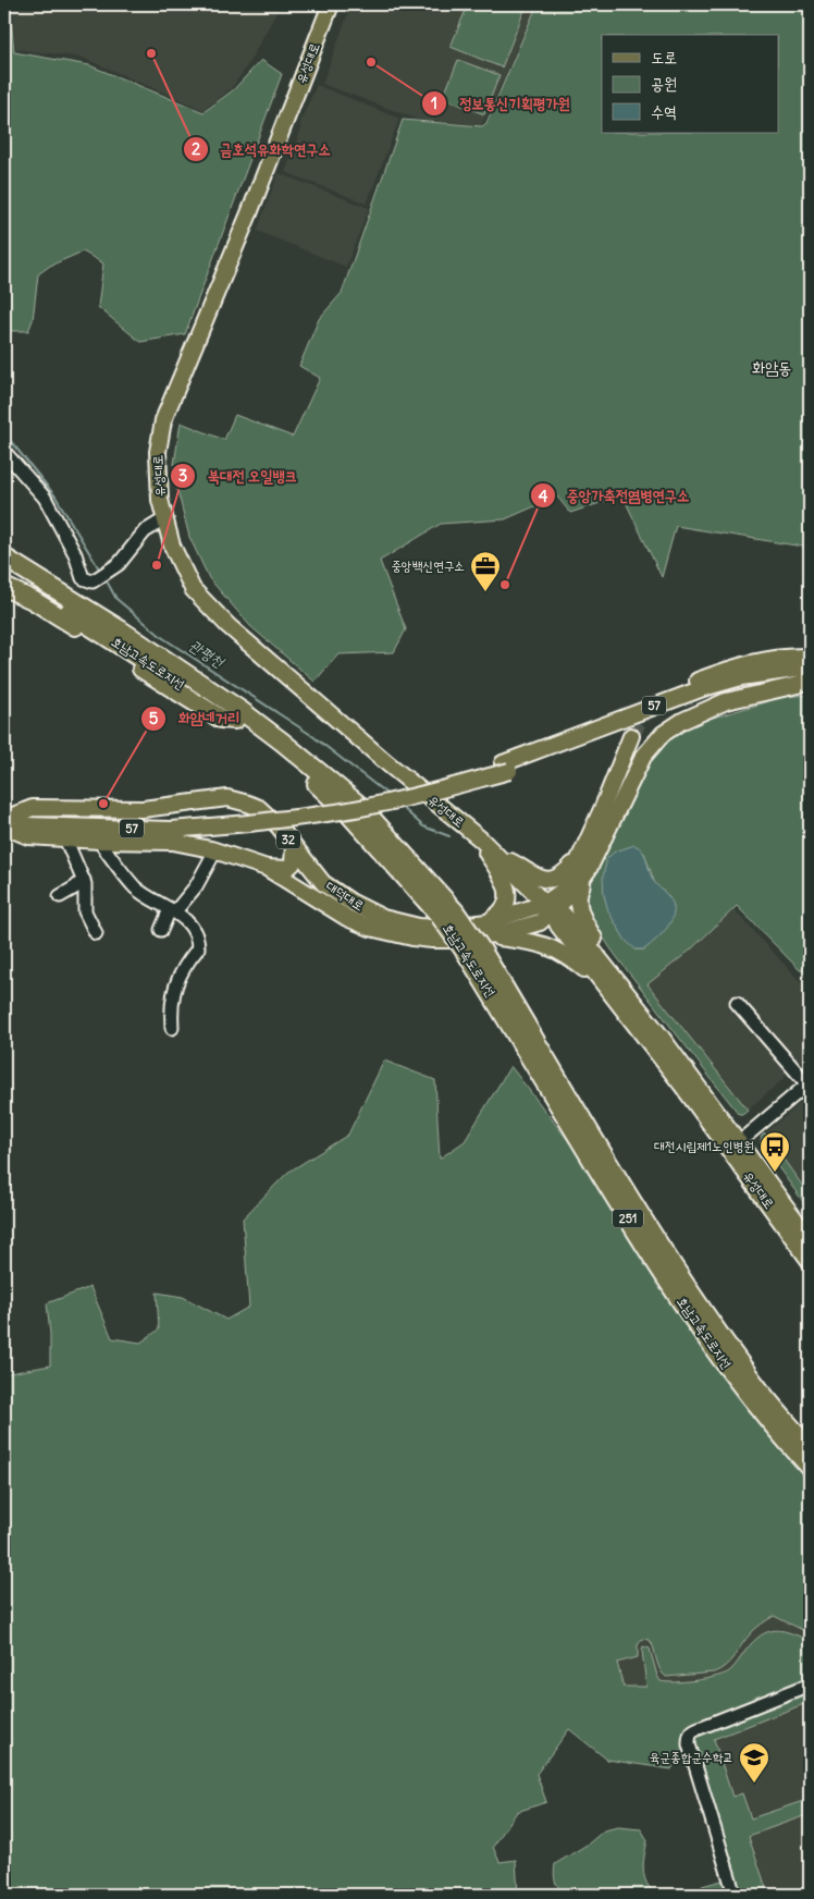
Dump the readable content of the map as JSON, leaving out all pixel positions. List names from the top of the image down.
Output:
{
  "streets": {
    "highway": ["호남고속도로지선", "251"],
    "main road": [
      "유성대로",
      "57",
      "32",
      "대덕대로"
    ]
  },
  "crossings": [
    ["유성대로", "32"],
    ["유성대로", "대덕대로"],
    ["호남고속도로지선", "32"],
    ["호남고속도로지선", "대덕대로"],
    ["57", "대덕대로"],
    ["32", "대덕대로"]
  ],
  "districts": ["화암동"],
  "water": ["관평천"],
  "places": {
    "other": [
      "금호석유화학연구소",
      "정보통신기획평가원",
      "북대전 오일뱅크",
      "중앙가축전염병연구소",
      "화암네거리"
    ],
    "office": ["중앙백신연구소"],
    "bus stop": ["대전시립제1노인병원"],
    "school or university": ["육군종합군수학교"]
  },
  "legend": ["도로", "공원", "수역"]
}
